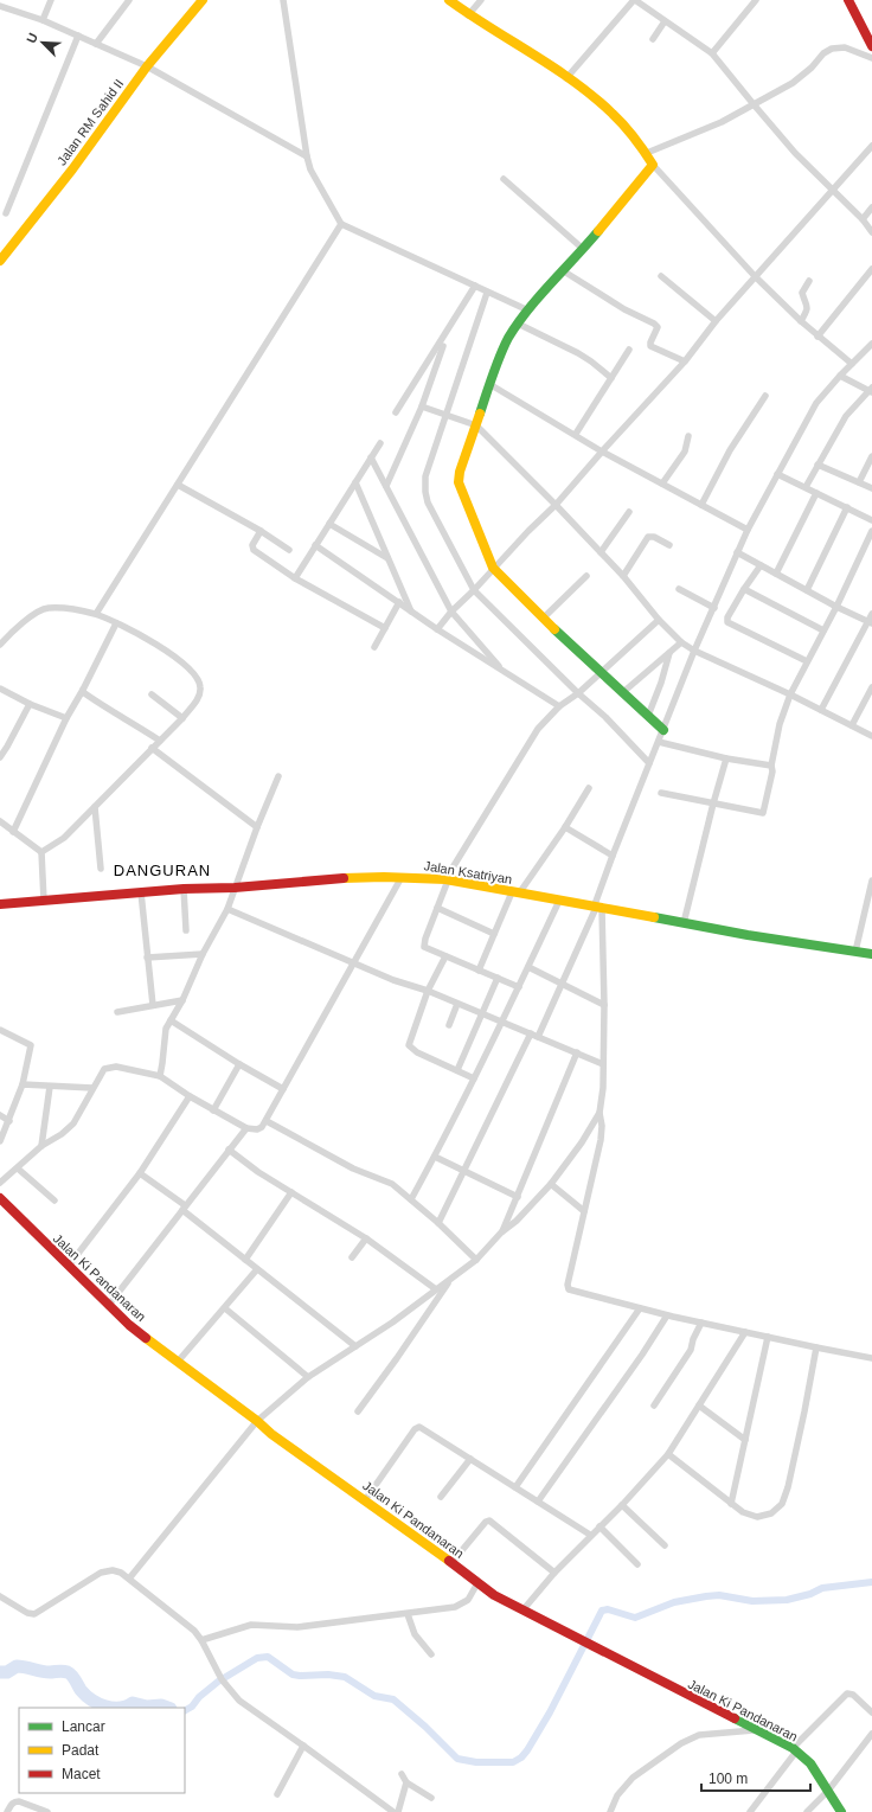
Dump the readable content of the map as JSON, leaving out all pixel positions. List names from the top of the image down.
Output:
{
  "streets": {
    "street": ["Jalan RM Sahid II", "Jalan Ksatriyan", "Jalan Ki Pandanaran"]
  },
  "districts": ["DANGURAN"],
  "legend": ["Lancar", "Padat", "Macet"],
  "scale_bar": "100 m",
  "north": "top left"
}
